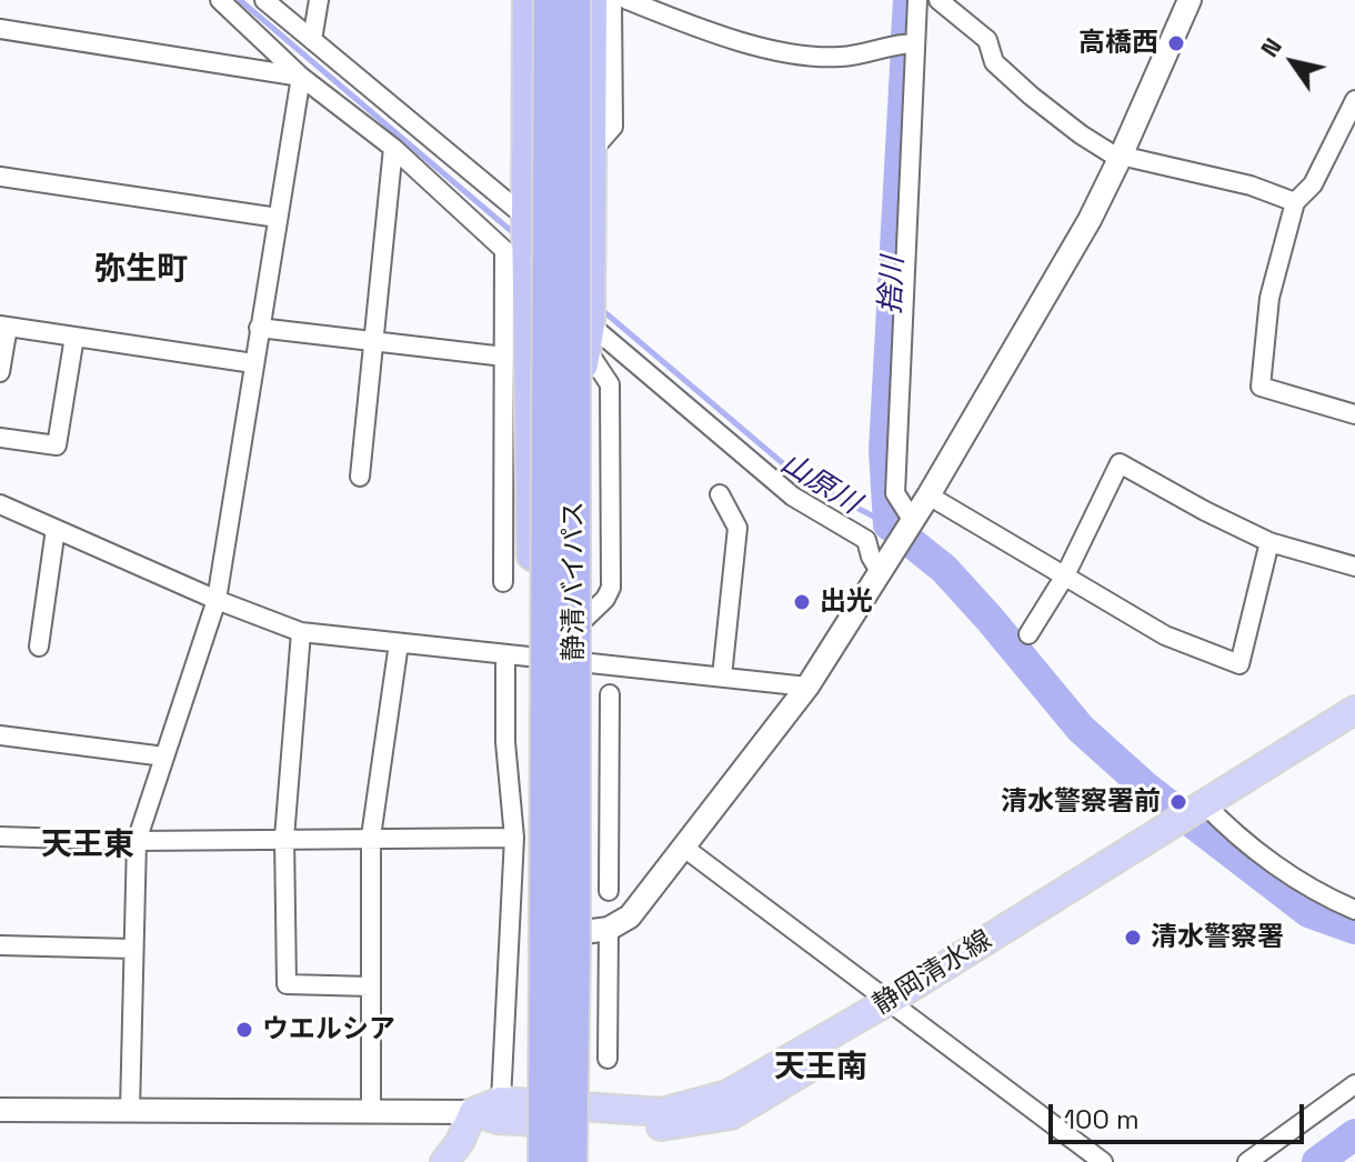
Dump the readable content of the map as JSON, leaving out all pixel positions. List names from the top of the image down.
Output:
{
  "streets": {
    "highway": ["静清バイパス"],
    "main road": ["静岡清水線"]
  },
  "crossings": [
    ["静清バイパス", "静岡清水線"]
  ],
  "districts": ["弥生町", "天王東", "天王南"],
  "water": ["捨川", "山原川"],
  "places": [
    "高橋西",
    "出光",
    "清水警察署前",
    "清水警察署",
    "ウエルシア"
  ],
  "scale_bar": "100 m",
  "north": "top left"
}
